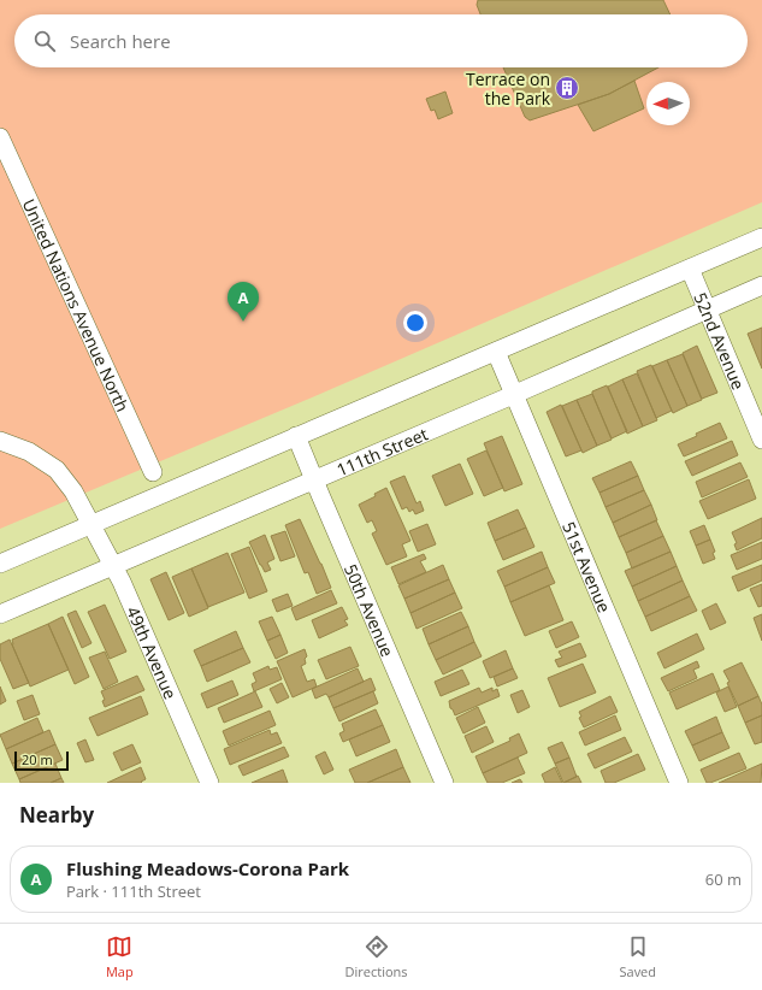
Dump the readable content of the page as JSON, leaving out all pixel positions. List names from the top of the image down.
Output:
{
  "streets": {
    "street": [
      "United Nations Avenue North",
      "52nd Avenue",
      "111th Street",
      "51st Avenue",
      "50th Avenue",
      "49th Avenue"
    ]
  },
  "crossings": [
    ["52nd Avenue", "111th Street"],
    ["111th Street", "51st Avenue"],
    ["111th Street", "50th Avenue"],
    ["111th Street", "49th Avenue"]
  ],
  "places": {
    "building": ["Terrace on the Park"]
  },
  "scale_bar": "20 m",
  "north": "left",
  "page": {
    "search": "Search here",
    "pins": "A",
    "scale": "20 m",
    "heading": "Nearby",
    "list": [
      {
        "mark": "A",
        "name": "Flushing Meadows-Corona Park",
        "note": "Park · 111th Street",
        "value": "60 m"
      }
    ],
    "nav": ["Map", "Directions", "Saved"]
  }
}
